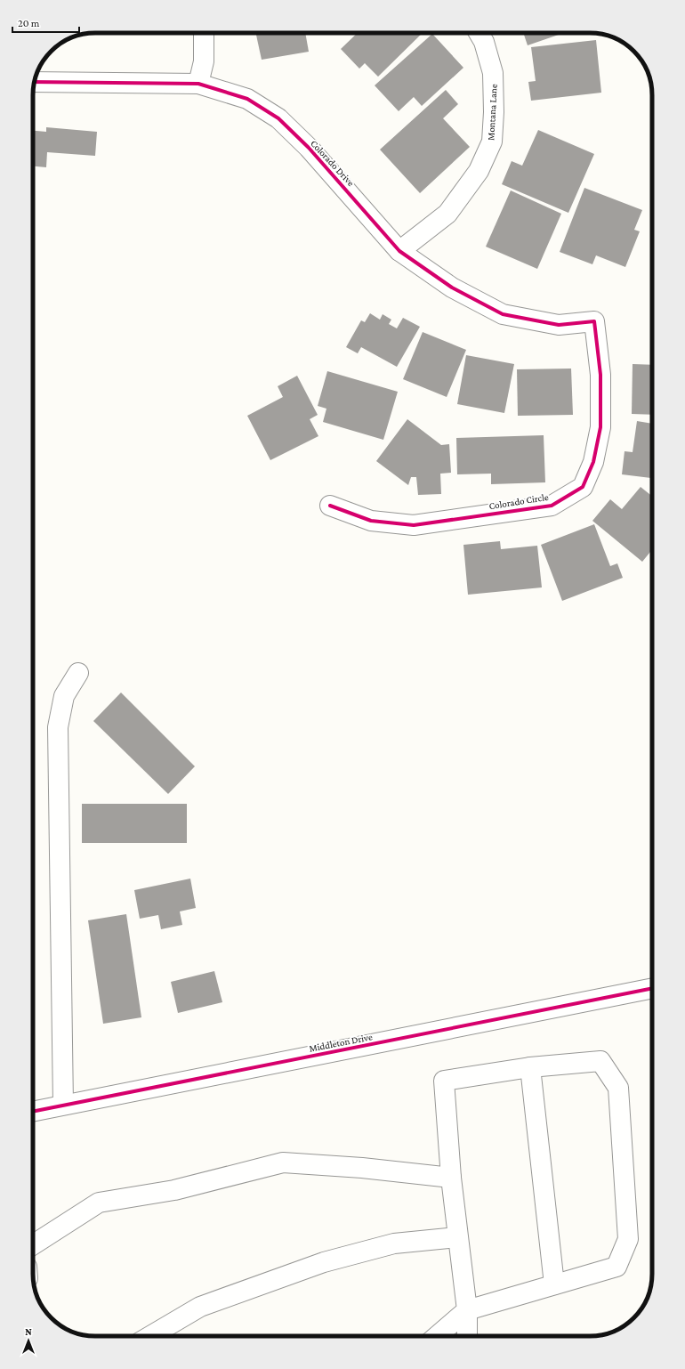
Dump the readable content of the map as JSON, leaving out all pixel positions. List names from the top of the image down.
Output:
{
  "streets": {
    "street": [
      "Montana Lane",
      "Colorado Drive",
      "Colorado Circle",
      "Middleton Drive"
    ]
  },
  "crossings": [
    ["Montana Lane", "Colorado Drive"],
    ["Colorado Drive", "Colorado Circle"]
  ],
  "scale_bar": "20 m",
  "north": "top"
}
